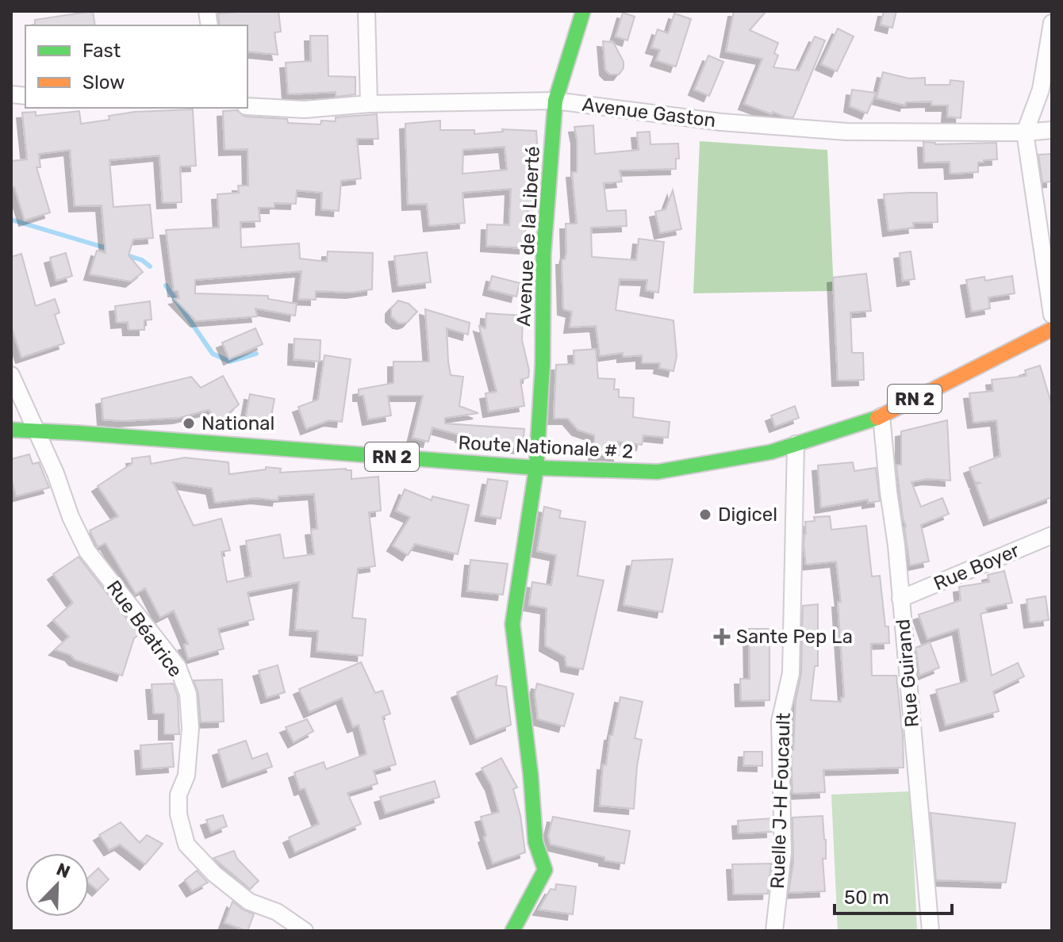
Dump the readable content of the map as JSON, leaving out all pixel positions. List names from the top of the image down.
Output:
{
  "streets": {
    "main road": ["Avenue de la Liberté", "RN 2", "Route Nationale # 2"],
    "street": [
      "Avenue Gaston",
      "Rue Boyer",
      "Rue Béatrice",
      "Rue Guirand",
      "Ruelle J-H Foucault"
    ]
  },
  "crossings": [
    ["Avenue Gaston", "Avenue de la Liberté"],
    ["Avenue de la Liberté", "Route Nationale # 2"],
    ["Route Nationale # 2", "Rue Béatrice"],
    ["Route Nationale # 2", "Rue Guirand"],
    ["Route Nationale # 2", "Ruelle J-H Foucault"],
    ["Rue Boyer", "Rue Guirand"]
  ],
  "places": {
    "other": ["National", "Digicel"],
    "health": ["Sante Pep La"]
  },
  "legend": ["Fast", "Slow"],
  "scale_bar": "50 m",
  "north": "top right"
}
